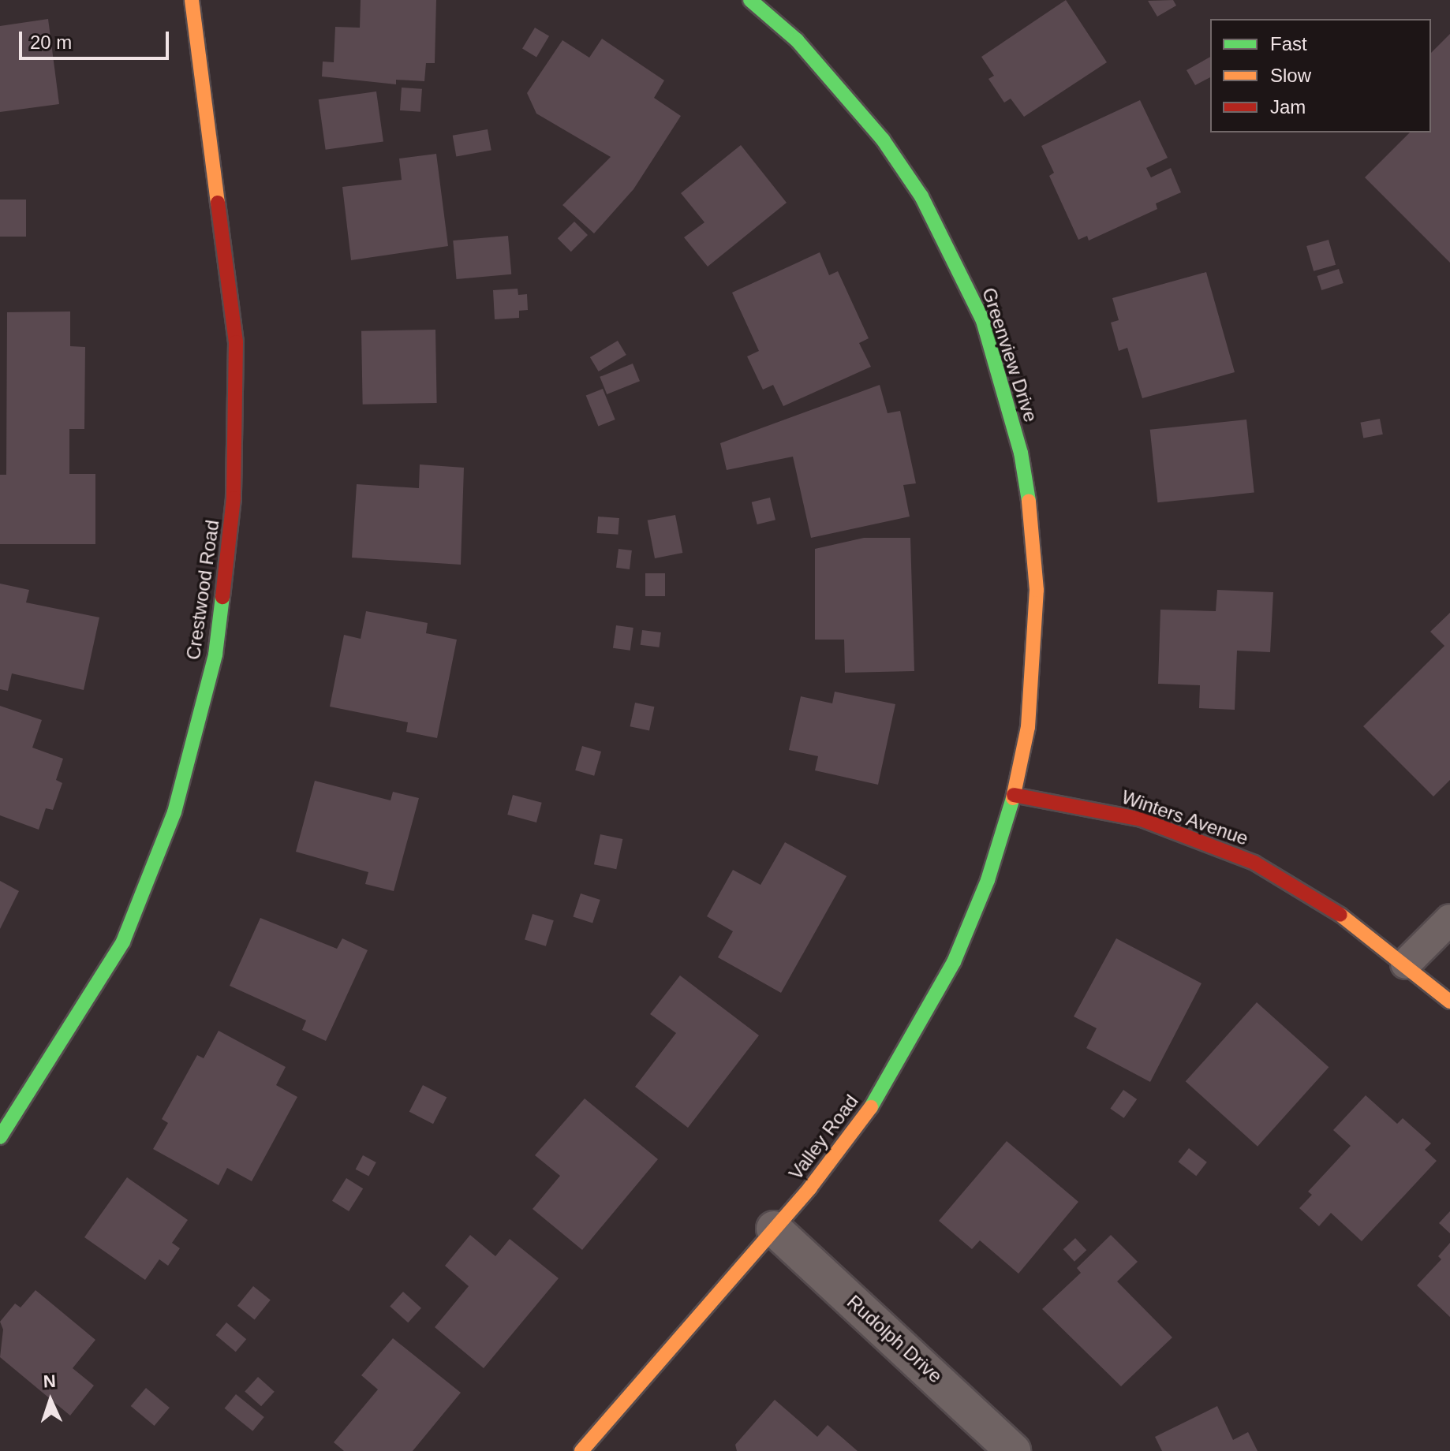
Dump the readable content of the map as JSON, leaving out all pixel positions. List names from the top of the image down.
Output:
{
  "streets": {
    "street": [
      "Greenview Drive",
      "Crestwood Road",
      "Winters Avenue",
      "Valley Road",
      "Rudolph Drive"
    ]
  },
  "crossings": [
    ["Greenview Drive", "Winters Avenue"],
    ["Greenview Drive", "Valley Road"],
    ["Winters Avenue", "Valley Road"],
    ["Valley Road", "Rudolph Drive"]
  ],
  "legend": ["Fast", "Slow", "Jam"],
  "scale_bar": "20 m",
  "north": "top"
}
